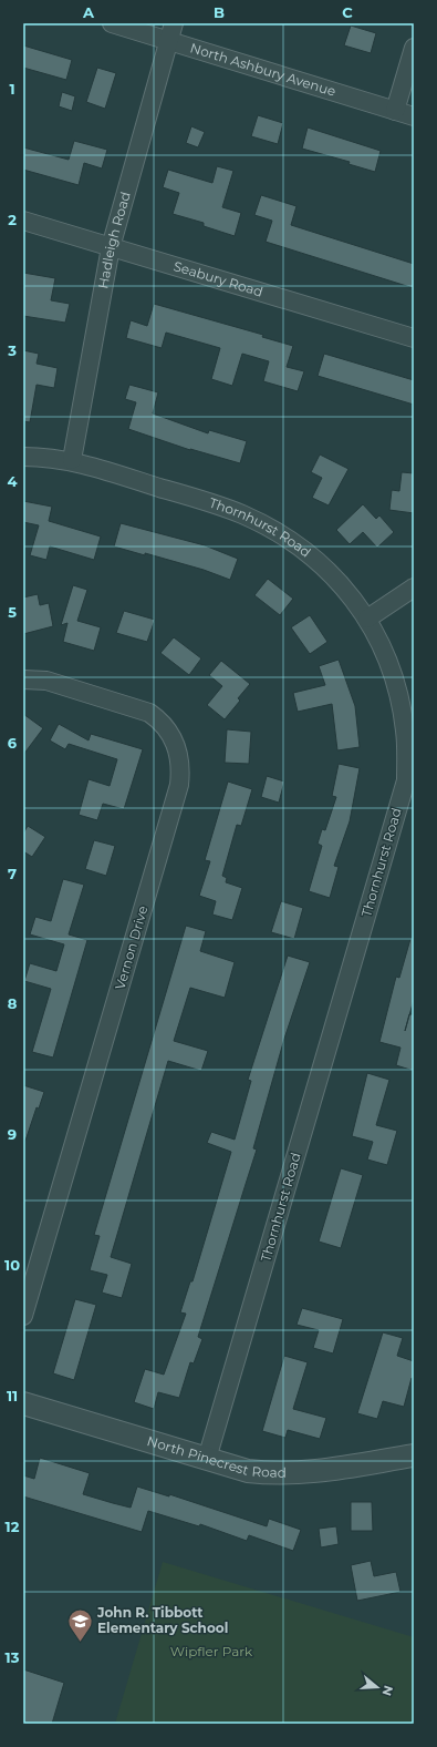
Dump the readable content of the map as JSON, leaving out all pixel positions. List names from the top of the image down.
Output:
{
  "streets": {
    "street": [
      "North Ashbury Avenue",
      "Hadleigh Road",
      "Seabury Road",
      "Thornhurst Road",
      "Vernon Drive",
      "North Pinecrest Road"
    ]
  },
  "crossings": [
    ["North Ashbury Avenue", "Hadleigh Road"],
    ["Hadleigh Road", "Seabury Road"],
    ["Hadleigh Road", "Thornhurst Road"],
    ["Thornhurst Road", "North Pinecrest Road"]
  ],
  "parks": ["Wipfler Park"],
  "places": {
    "school or university": ["John R. Tibbott Elementary School"]
  },
  "north": "right",
  "grid": {
    "columns": ["A", "B", "C"],
    "rows": [
      "1",
      "2",
      "3",
      "4",
      "5",
      "6",
      "7",
      "8",
      "9",
      "10",
      "11",
      "12",
      "13"
    ]
  }
}
